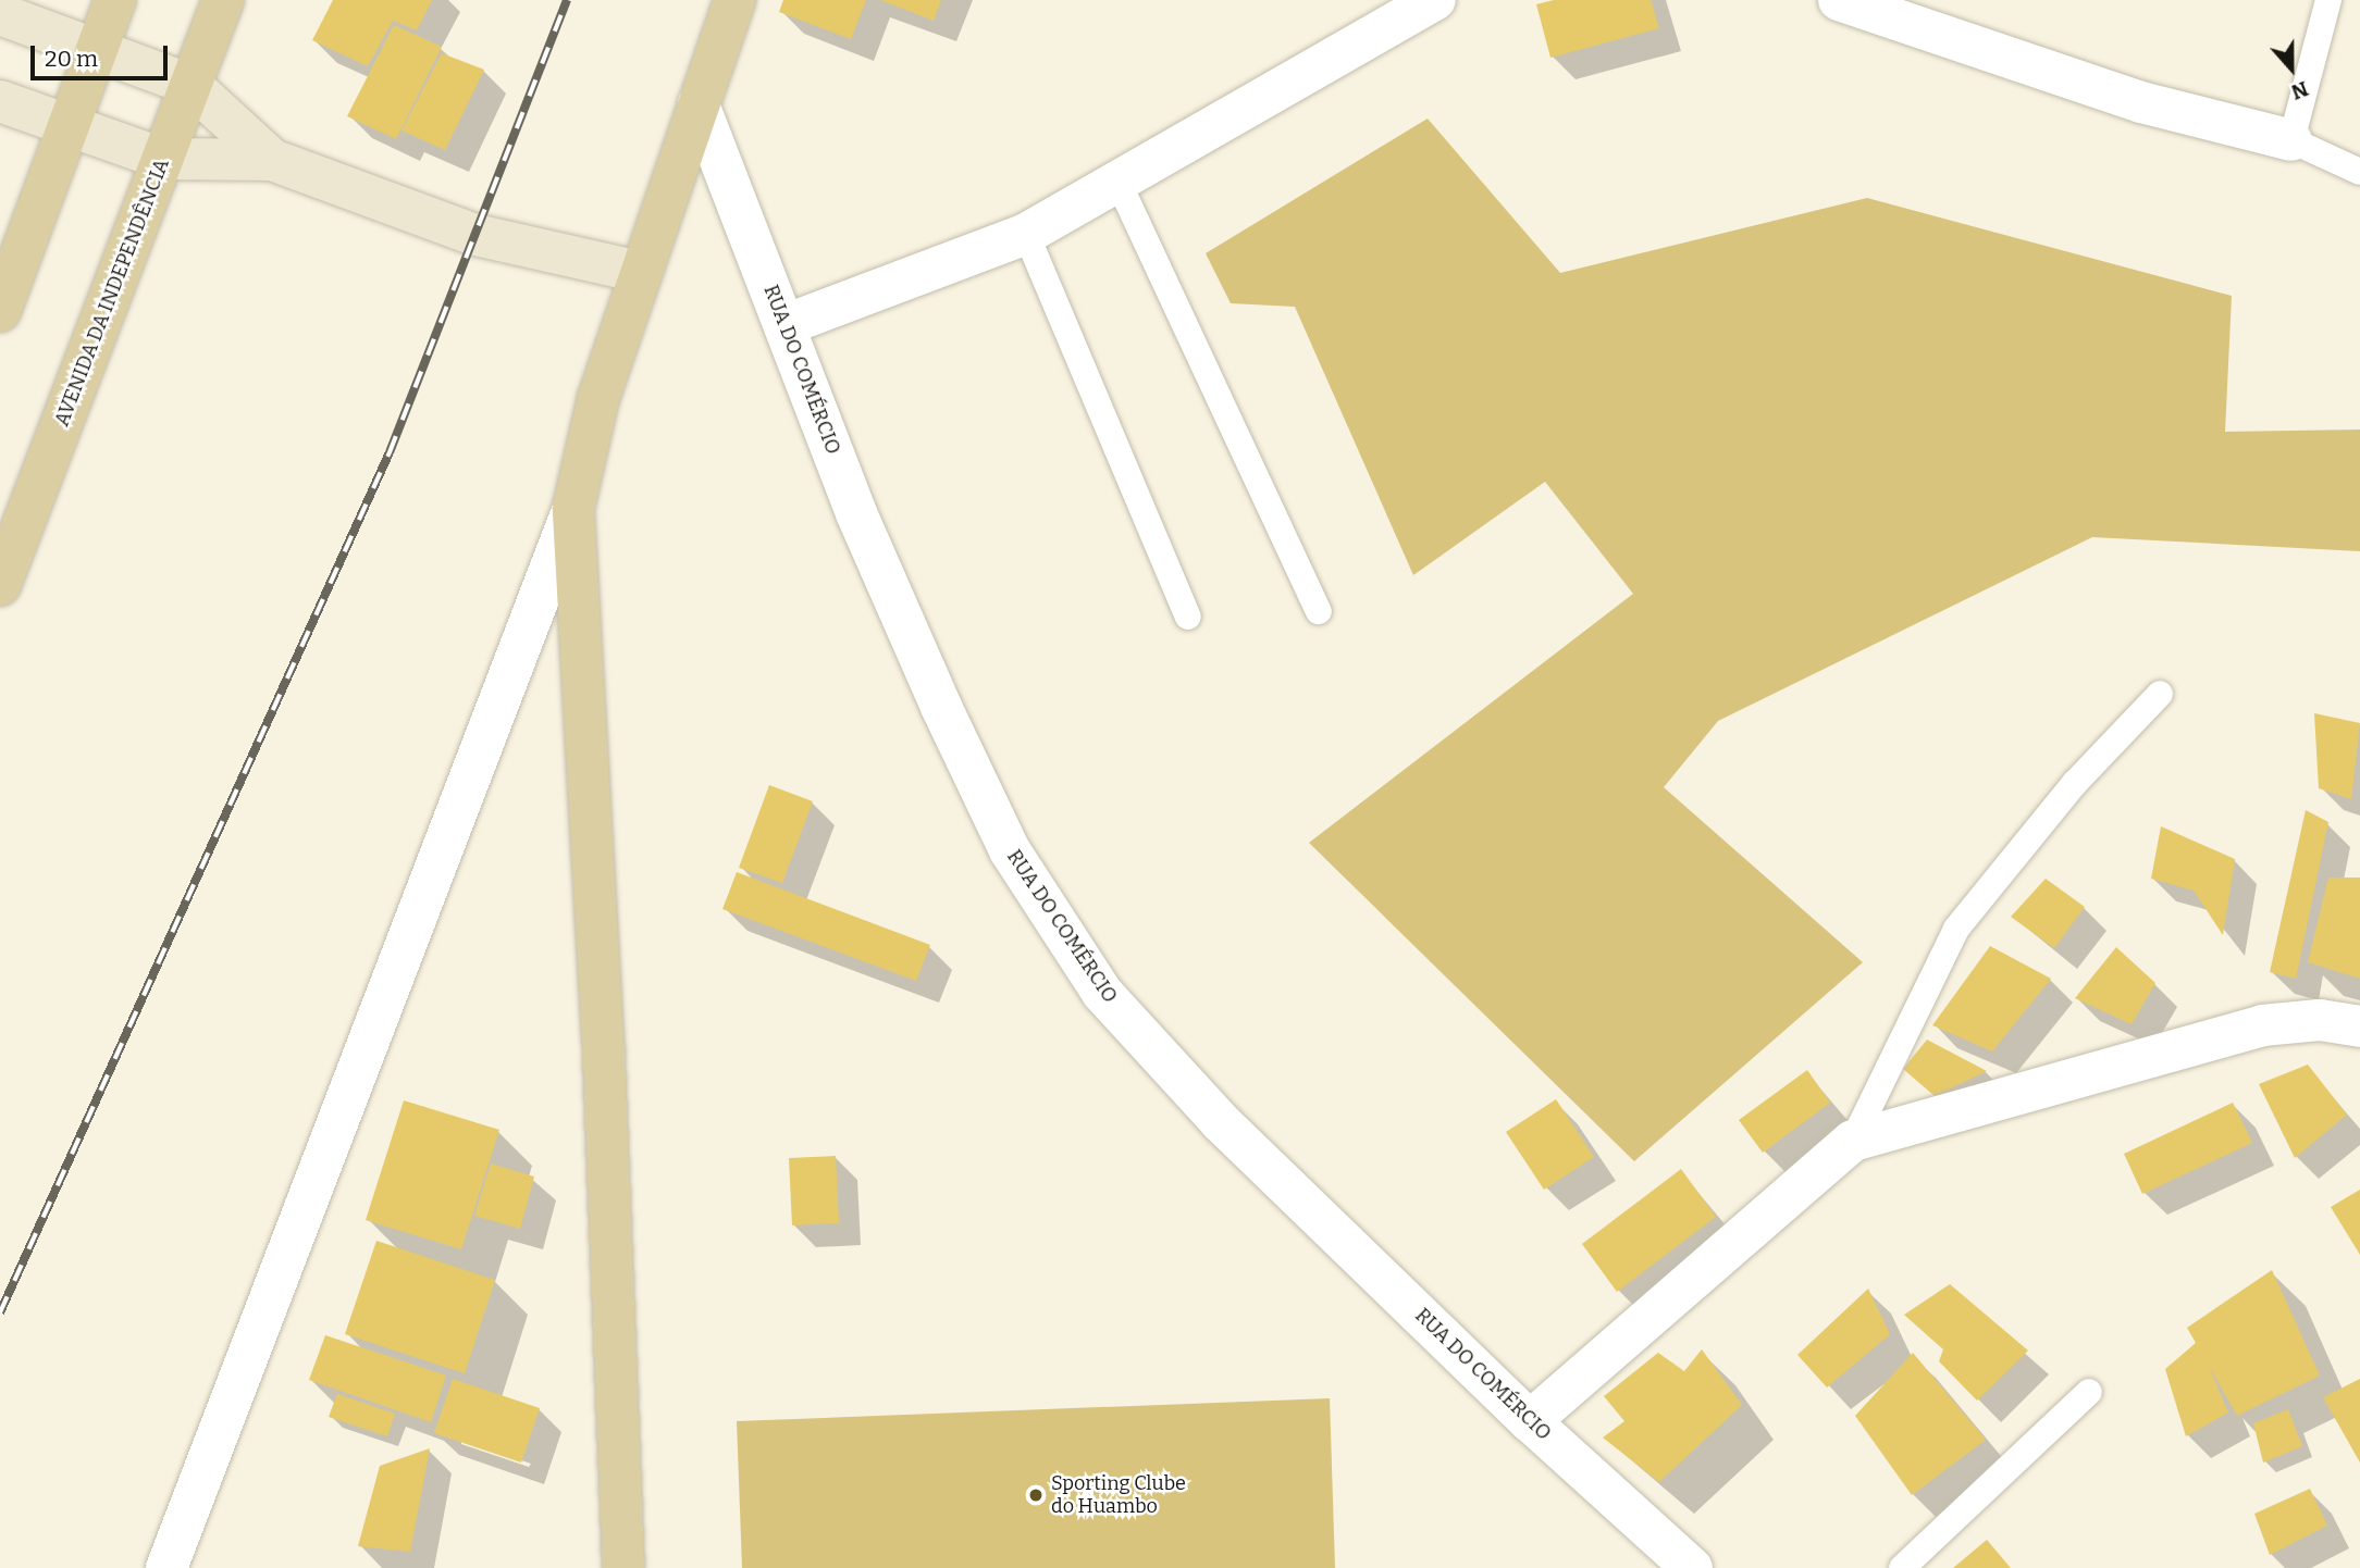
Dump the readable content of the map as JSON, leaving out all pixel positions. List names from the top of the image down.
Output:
{
  "streets": {
    "main road": ["AVENIDA DA INDEPENDÊNCIA"],
    "street": ["RUA DO COMÉRCIO"]
  },
  "places": ["Sporting Clube do Huambo"],
  "scale_bar": "20 m",
  "north": "bottom"
}
